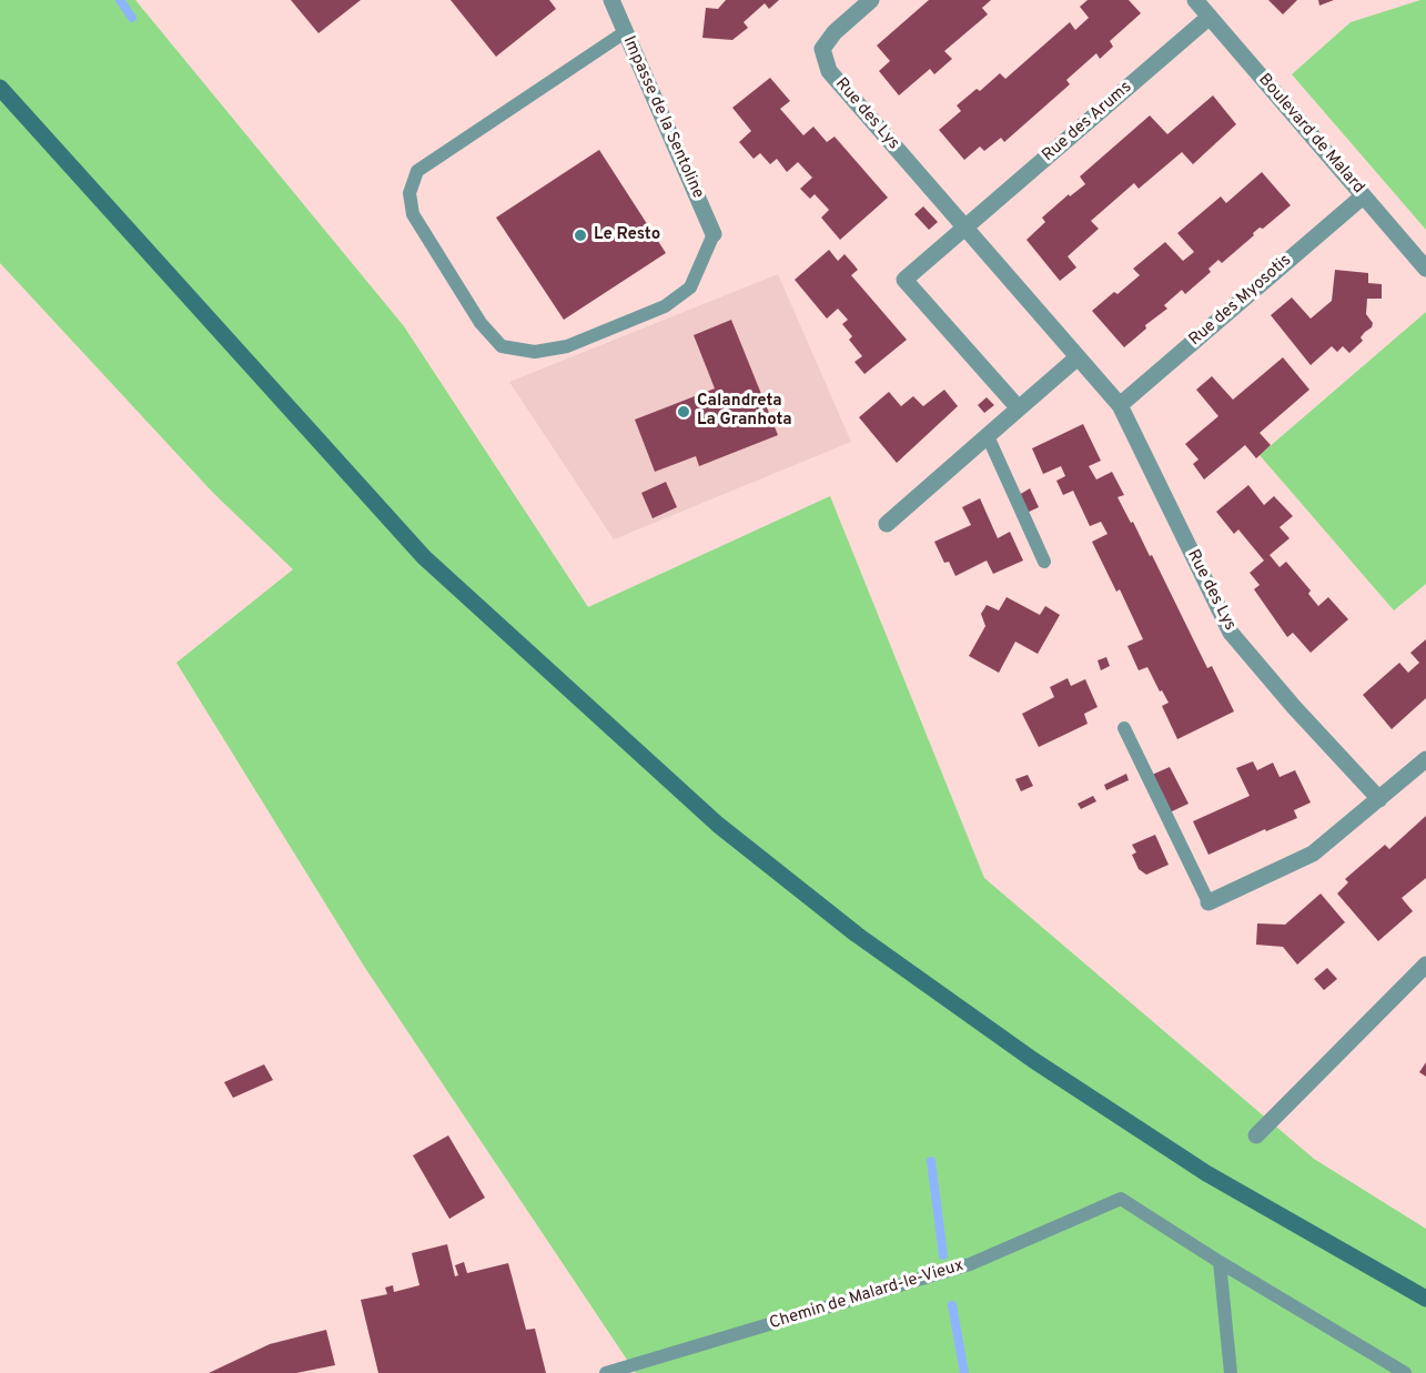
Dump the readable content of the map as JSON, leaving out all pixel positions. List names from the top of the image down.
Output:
{
  "streets": {
    "street": [
      "Rue des Lys",
      "Impasse de la Sentoline",
      "Rue des Arums",
      "Boulevard de Malard",
      "Rue des Myosotis"
    ],
    "lane": ["Chemin de Malard-le-Vieux"]
  },
  "crossings": [
    ["Rue des Lys", "Rue des Arums"],
    ["Rue des Lys", "Rue des Myosotis"],
    ["Rue des Arums", "Boulevard de Malard"],
    ["Boulevard de Malard", "Rue des Myosotis"]
  ],
  "places": ["Le Resto", "Calandreta La Granhota"]
}
